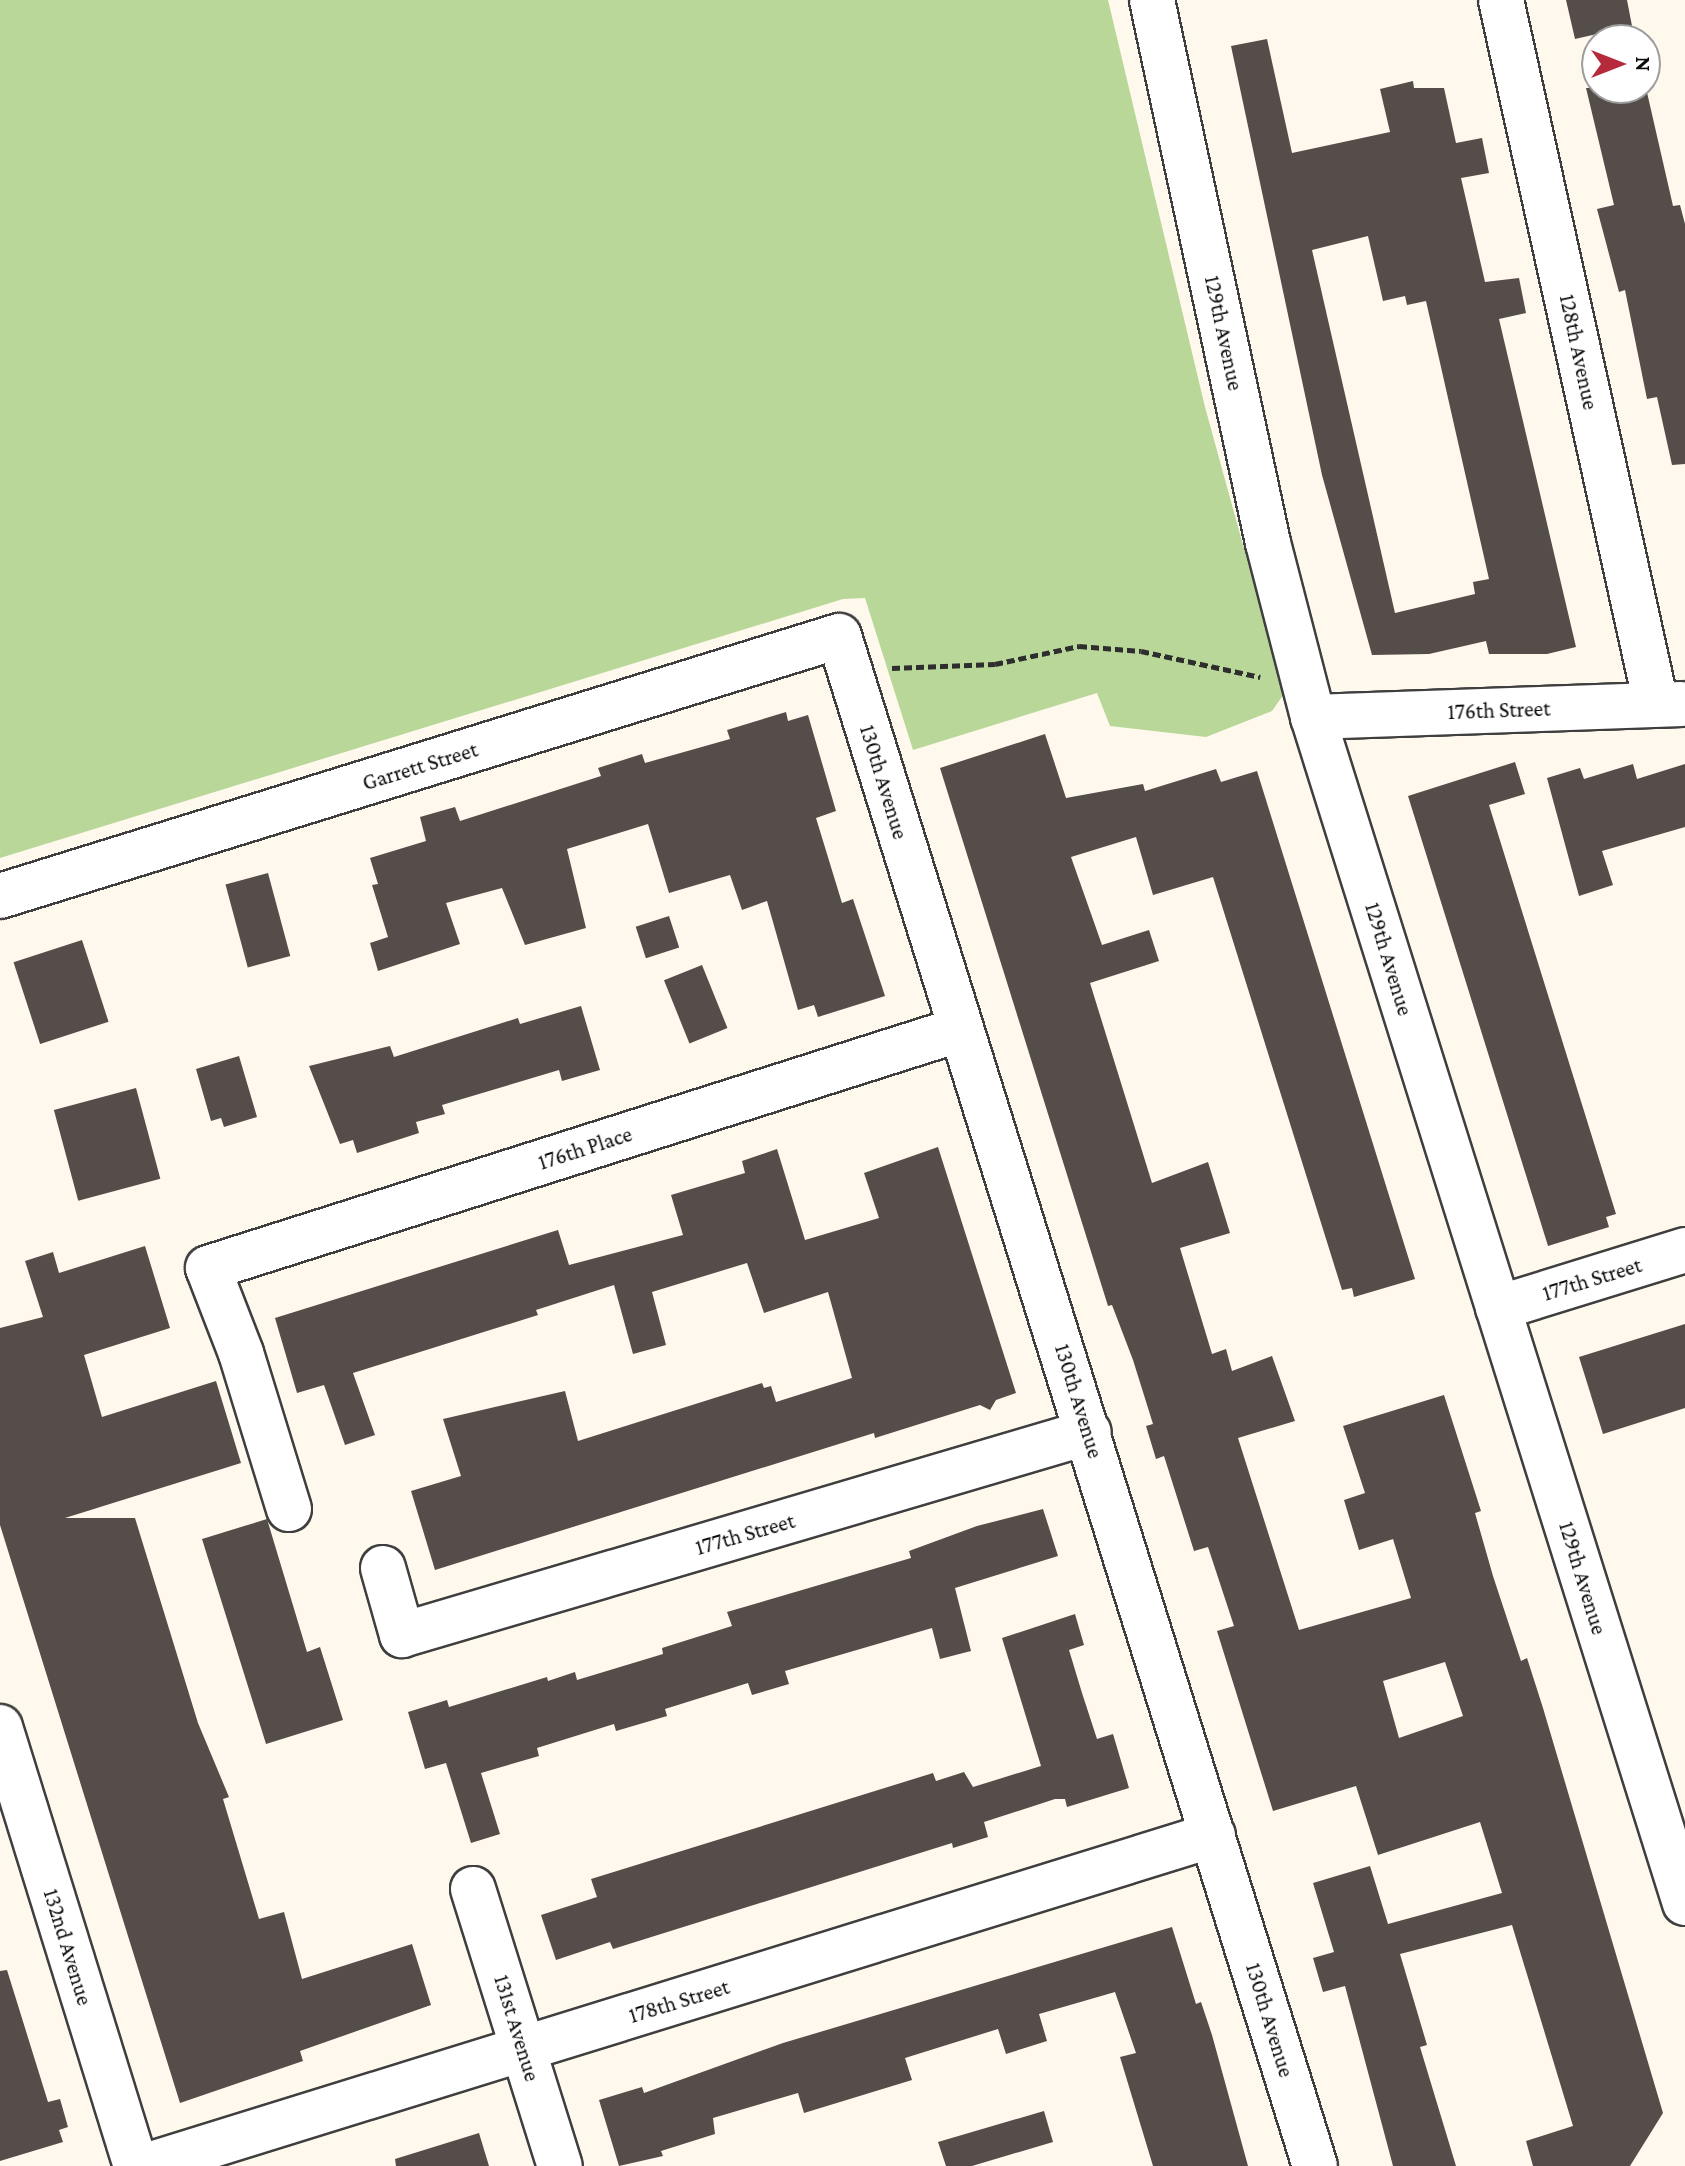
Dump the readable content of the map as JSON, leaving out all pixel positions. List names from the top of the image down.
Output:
{
  "streets": {
    "street": [
      "129th Avenue",
      "128th Avenue",
      "176th Street",
      "Garrett Street",
      "130th Avenue",
      "176th Place",
      "177th Street",
      "132nd Avenue",
      "178th Street",
      "131st Avenue"
    ]
  },
  "crossings": [
    ["129th Avenue", "176th Street"],
    ["129th Avenue", "177th Street"],
    ["128th Avenue", "176th Street"],
    ["Garrett Street", "130th Avenue"],
    ["130th Avenue", "176th Place"],
    ["130th Avenue", "177th Street"],
    ["130th Avenue", "178th Street"],
    ["178th Street", "131st Avenue"]
  ],
  "north": "right"
}
